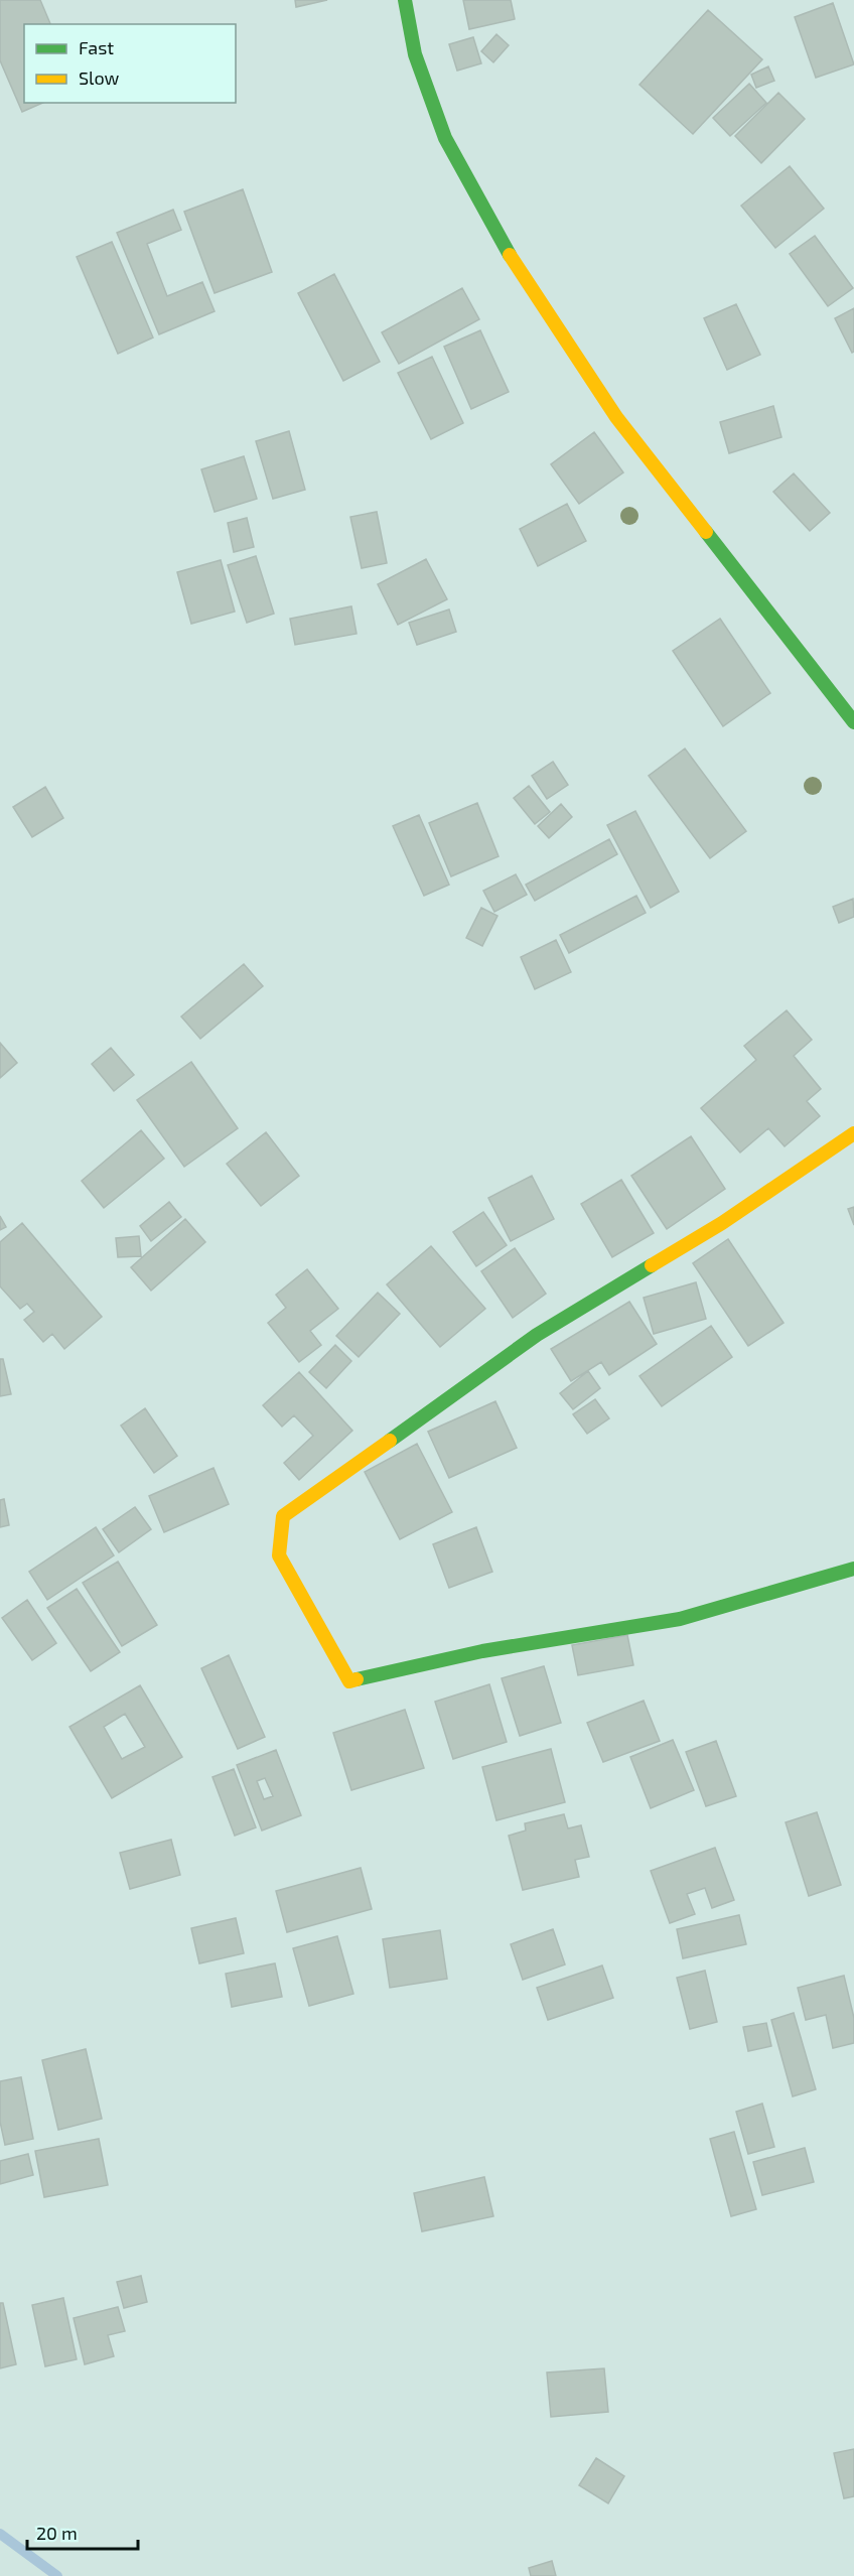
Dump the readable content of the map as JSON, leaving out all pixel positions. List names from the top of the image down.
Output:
{
  "legend": ["Fast", "Slow"],
  "scale_bar": "20 m"
}
